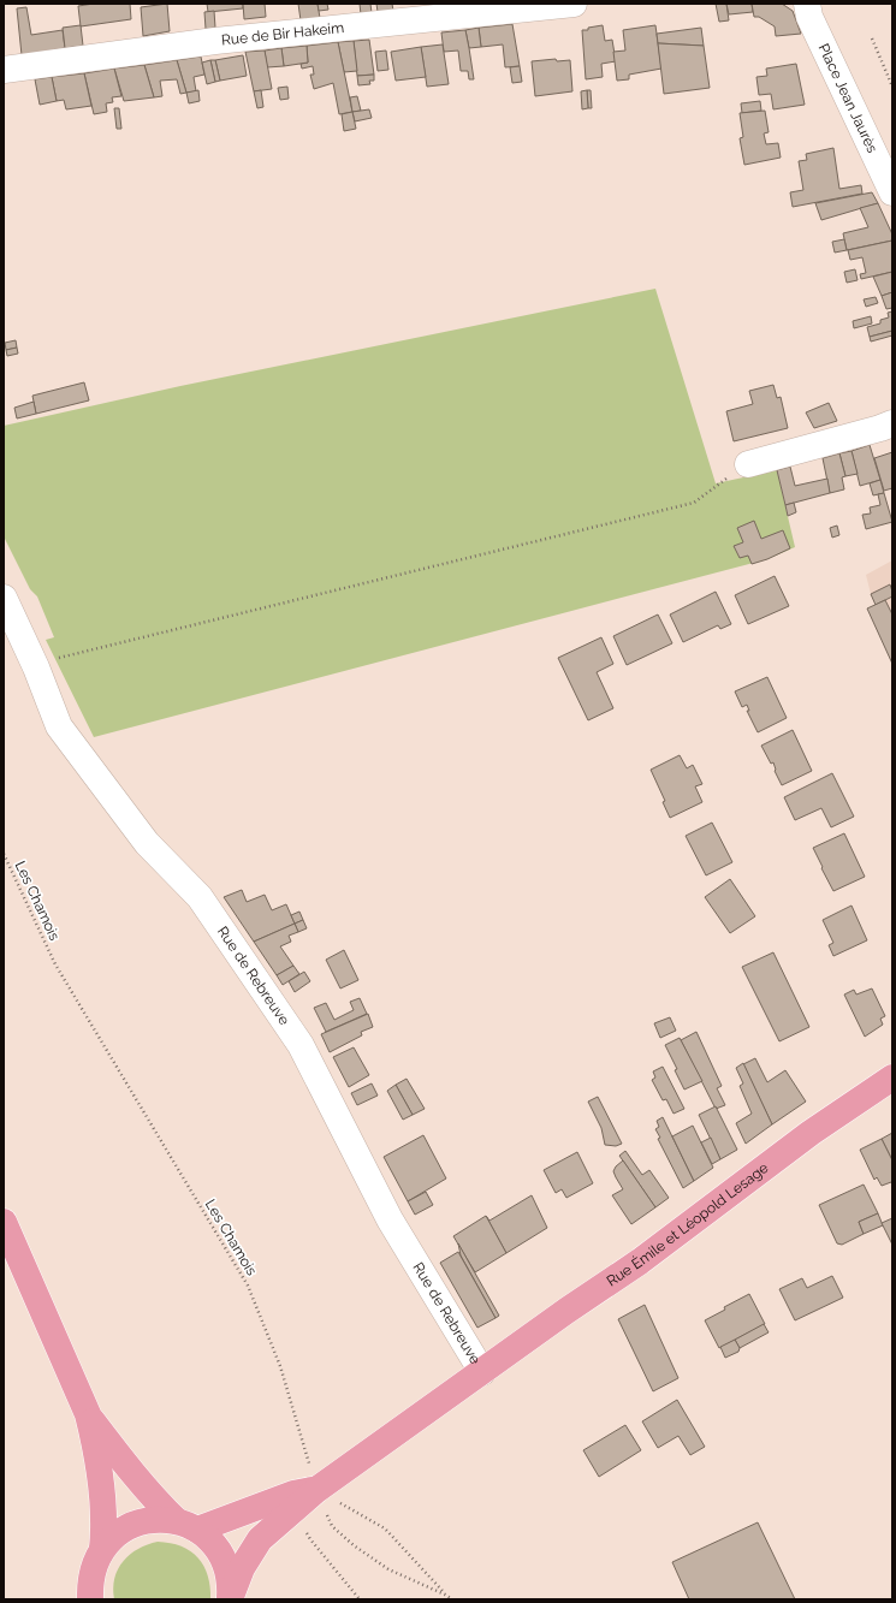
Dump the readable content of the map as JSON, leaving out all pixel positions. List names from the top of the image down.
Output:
{
  "streets": {
    "main road": ["Rue Émile et Léopold Lesage"],
    "street": ["Rue de Bir Hakeim", "Place Jean Jaurès", "Rue de Rebreuve"],
    "path": ["Les Chamois"]
  },
  "crossings": [
    ["Les Chamois", "Rue Émile et Léopold Lesage"],
    ["Rue de Rebreuve", "Rue Émile et Léopold Lesage"]
  ]
}
